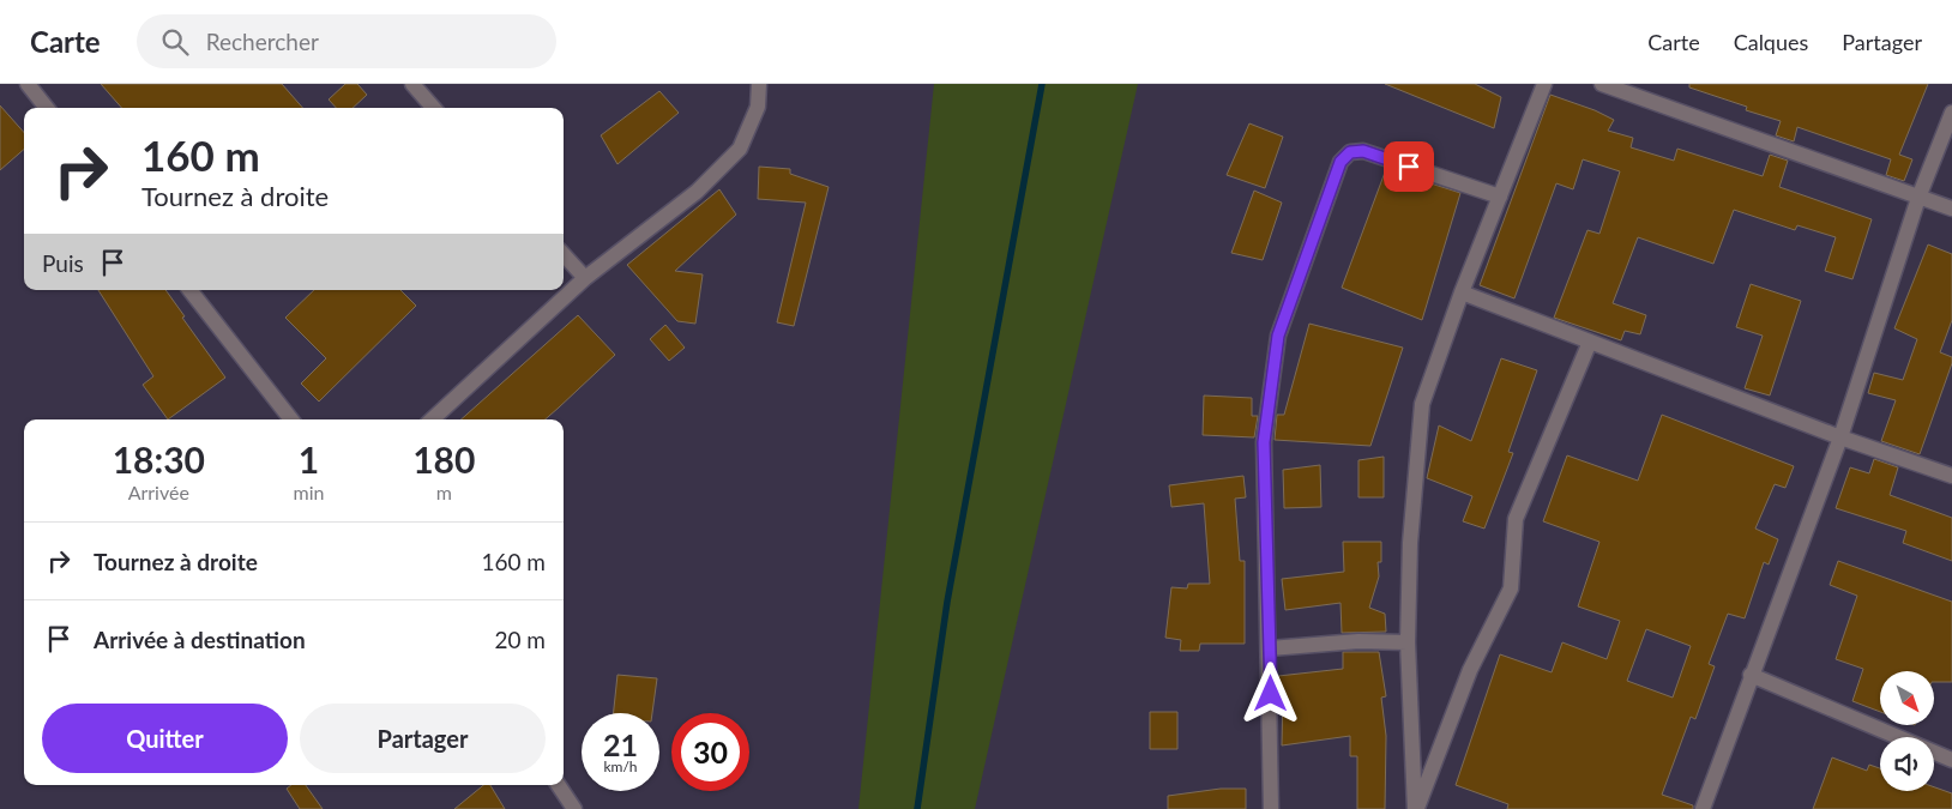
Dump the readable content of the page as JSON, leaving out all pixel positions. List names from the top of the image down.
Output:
{
  "north": "bottom right",
  "page": {
    "header": "Carte",
    "search": "Rechercher",
    "nav": ["Carte", "Calques", "Partager"],
    "turn": ["160 m", "Tournez à droite"],
    "then": "Puis",
    "eta": [
      "18:30",
      "Arrivée",
      "1",
      "min",
      "180",
      "m"
    ],
    "list": [
      {
        "name": "Tournez à droite",
        "value": "160 m"
      },
      {
        "name": "Arrivée à destination",
        "value": "20 m"
      }
    ],
    "buttons": ["Quitter", "Partager"],
    "speed": "21 km/h",
    "limit": "30"
  }
}
